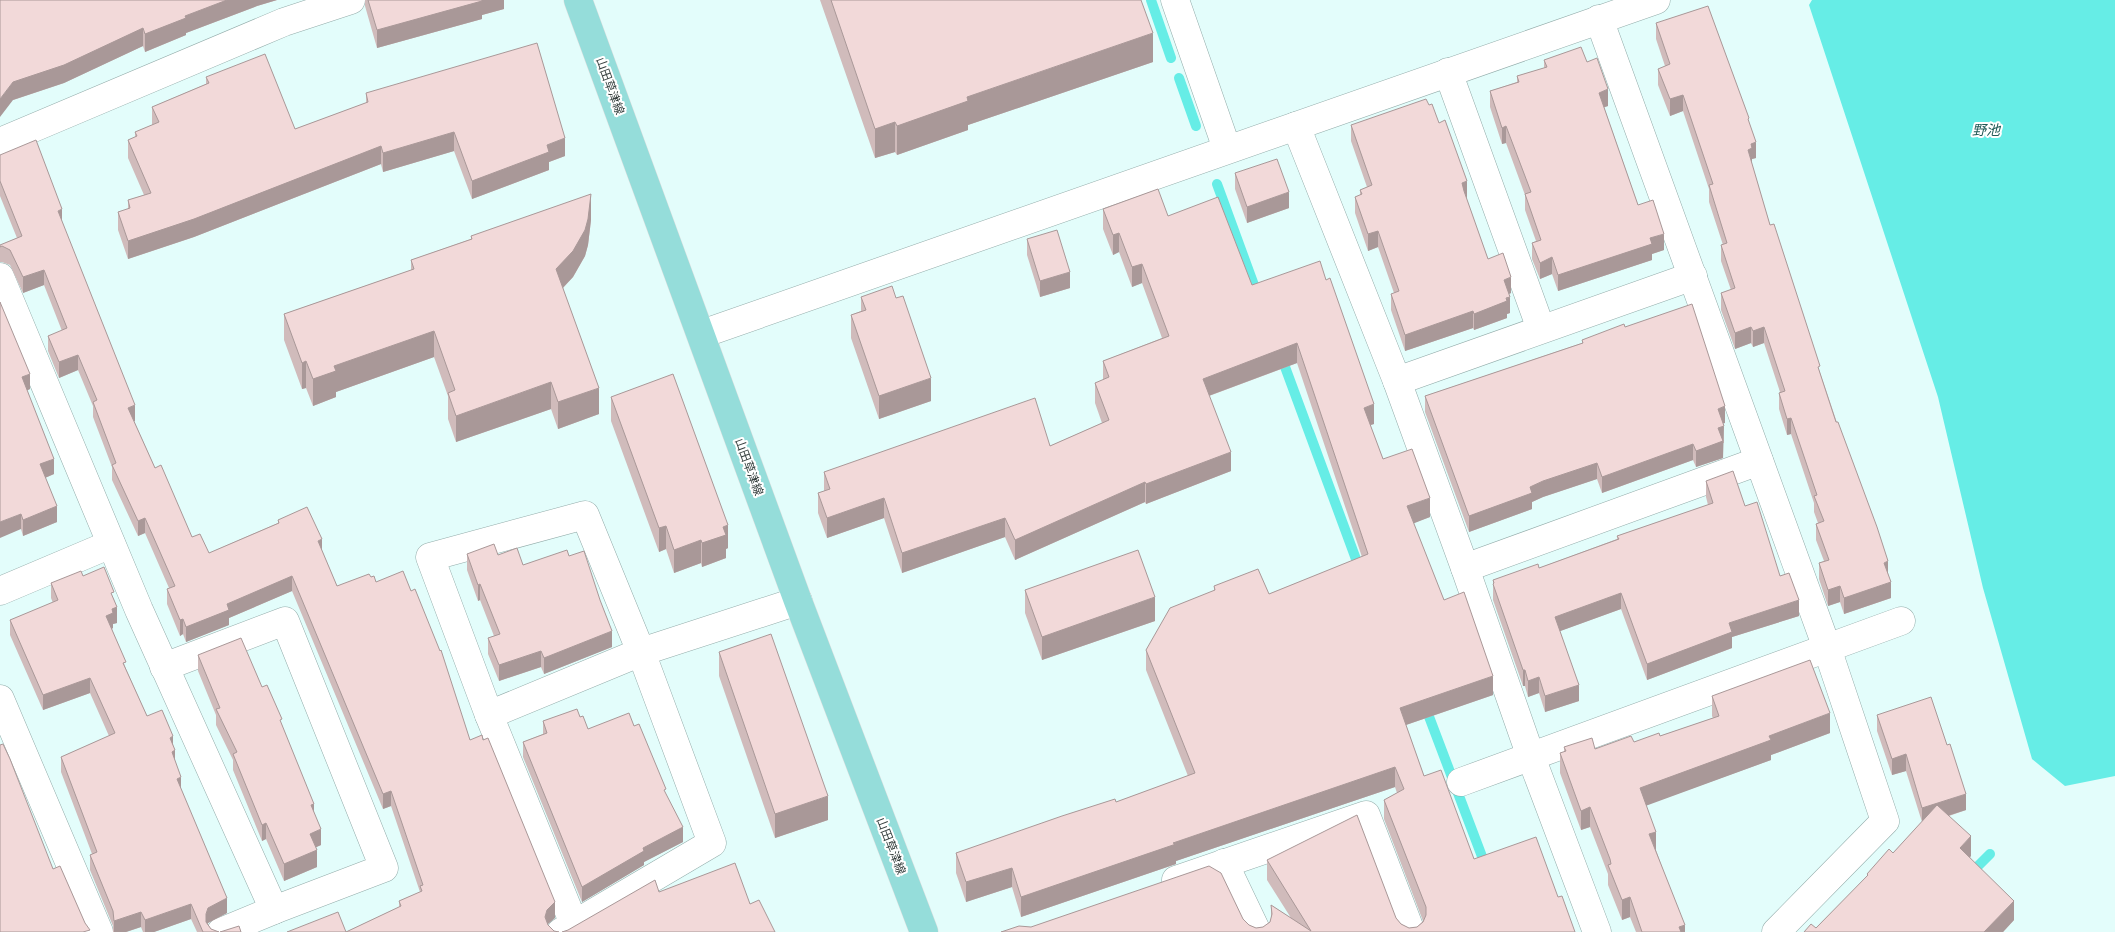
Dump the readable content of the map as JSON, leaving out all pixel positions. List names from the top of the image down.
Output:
{
  "streets": {
    "main road": ["山田草津線"]
  },
  "water": ["野池"]
}
